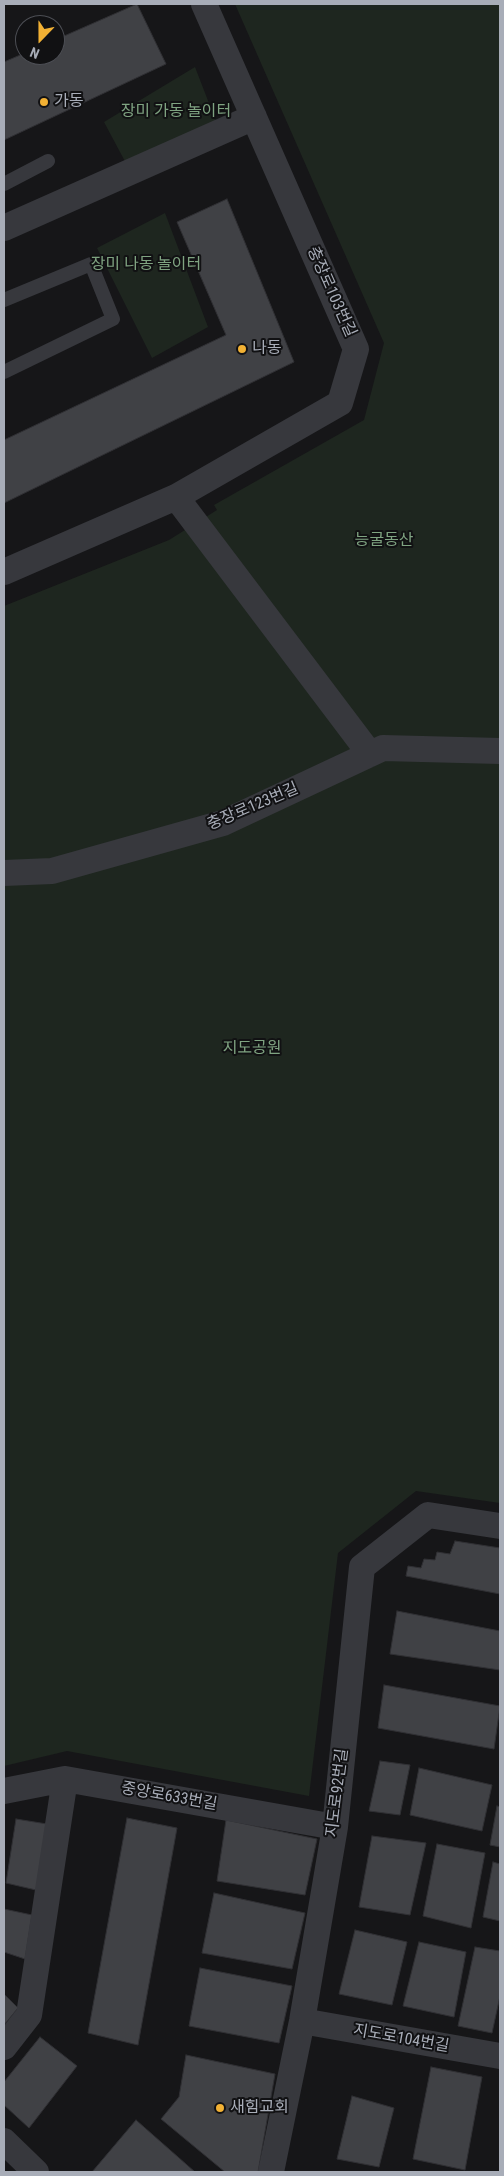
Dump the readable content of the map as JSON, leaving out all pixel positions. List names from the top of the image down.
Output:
{
  "streets": {
    "street": [
      "충장로103번길",
      "충장로123번길",
      "지도로92번길",
      "중앙로633번길",
      "지도로104번길"
    ]
  },
  "crossings": [
    ["지도로92번길", "중앙로633번길"],
    ["지도로92번길", "지도로104번길"]
  ],
  "parks": [
    "장미 가동 놀이터",
    "장미 나동 놀이터",
    "능굴동산",
    "지도공원"
  ],
  "places": ["가동", "나동", "새힘교회"],
  "north": "bottom"
}
